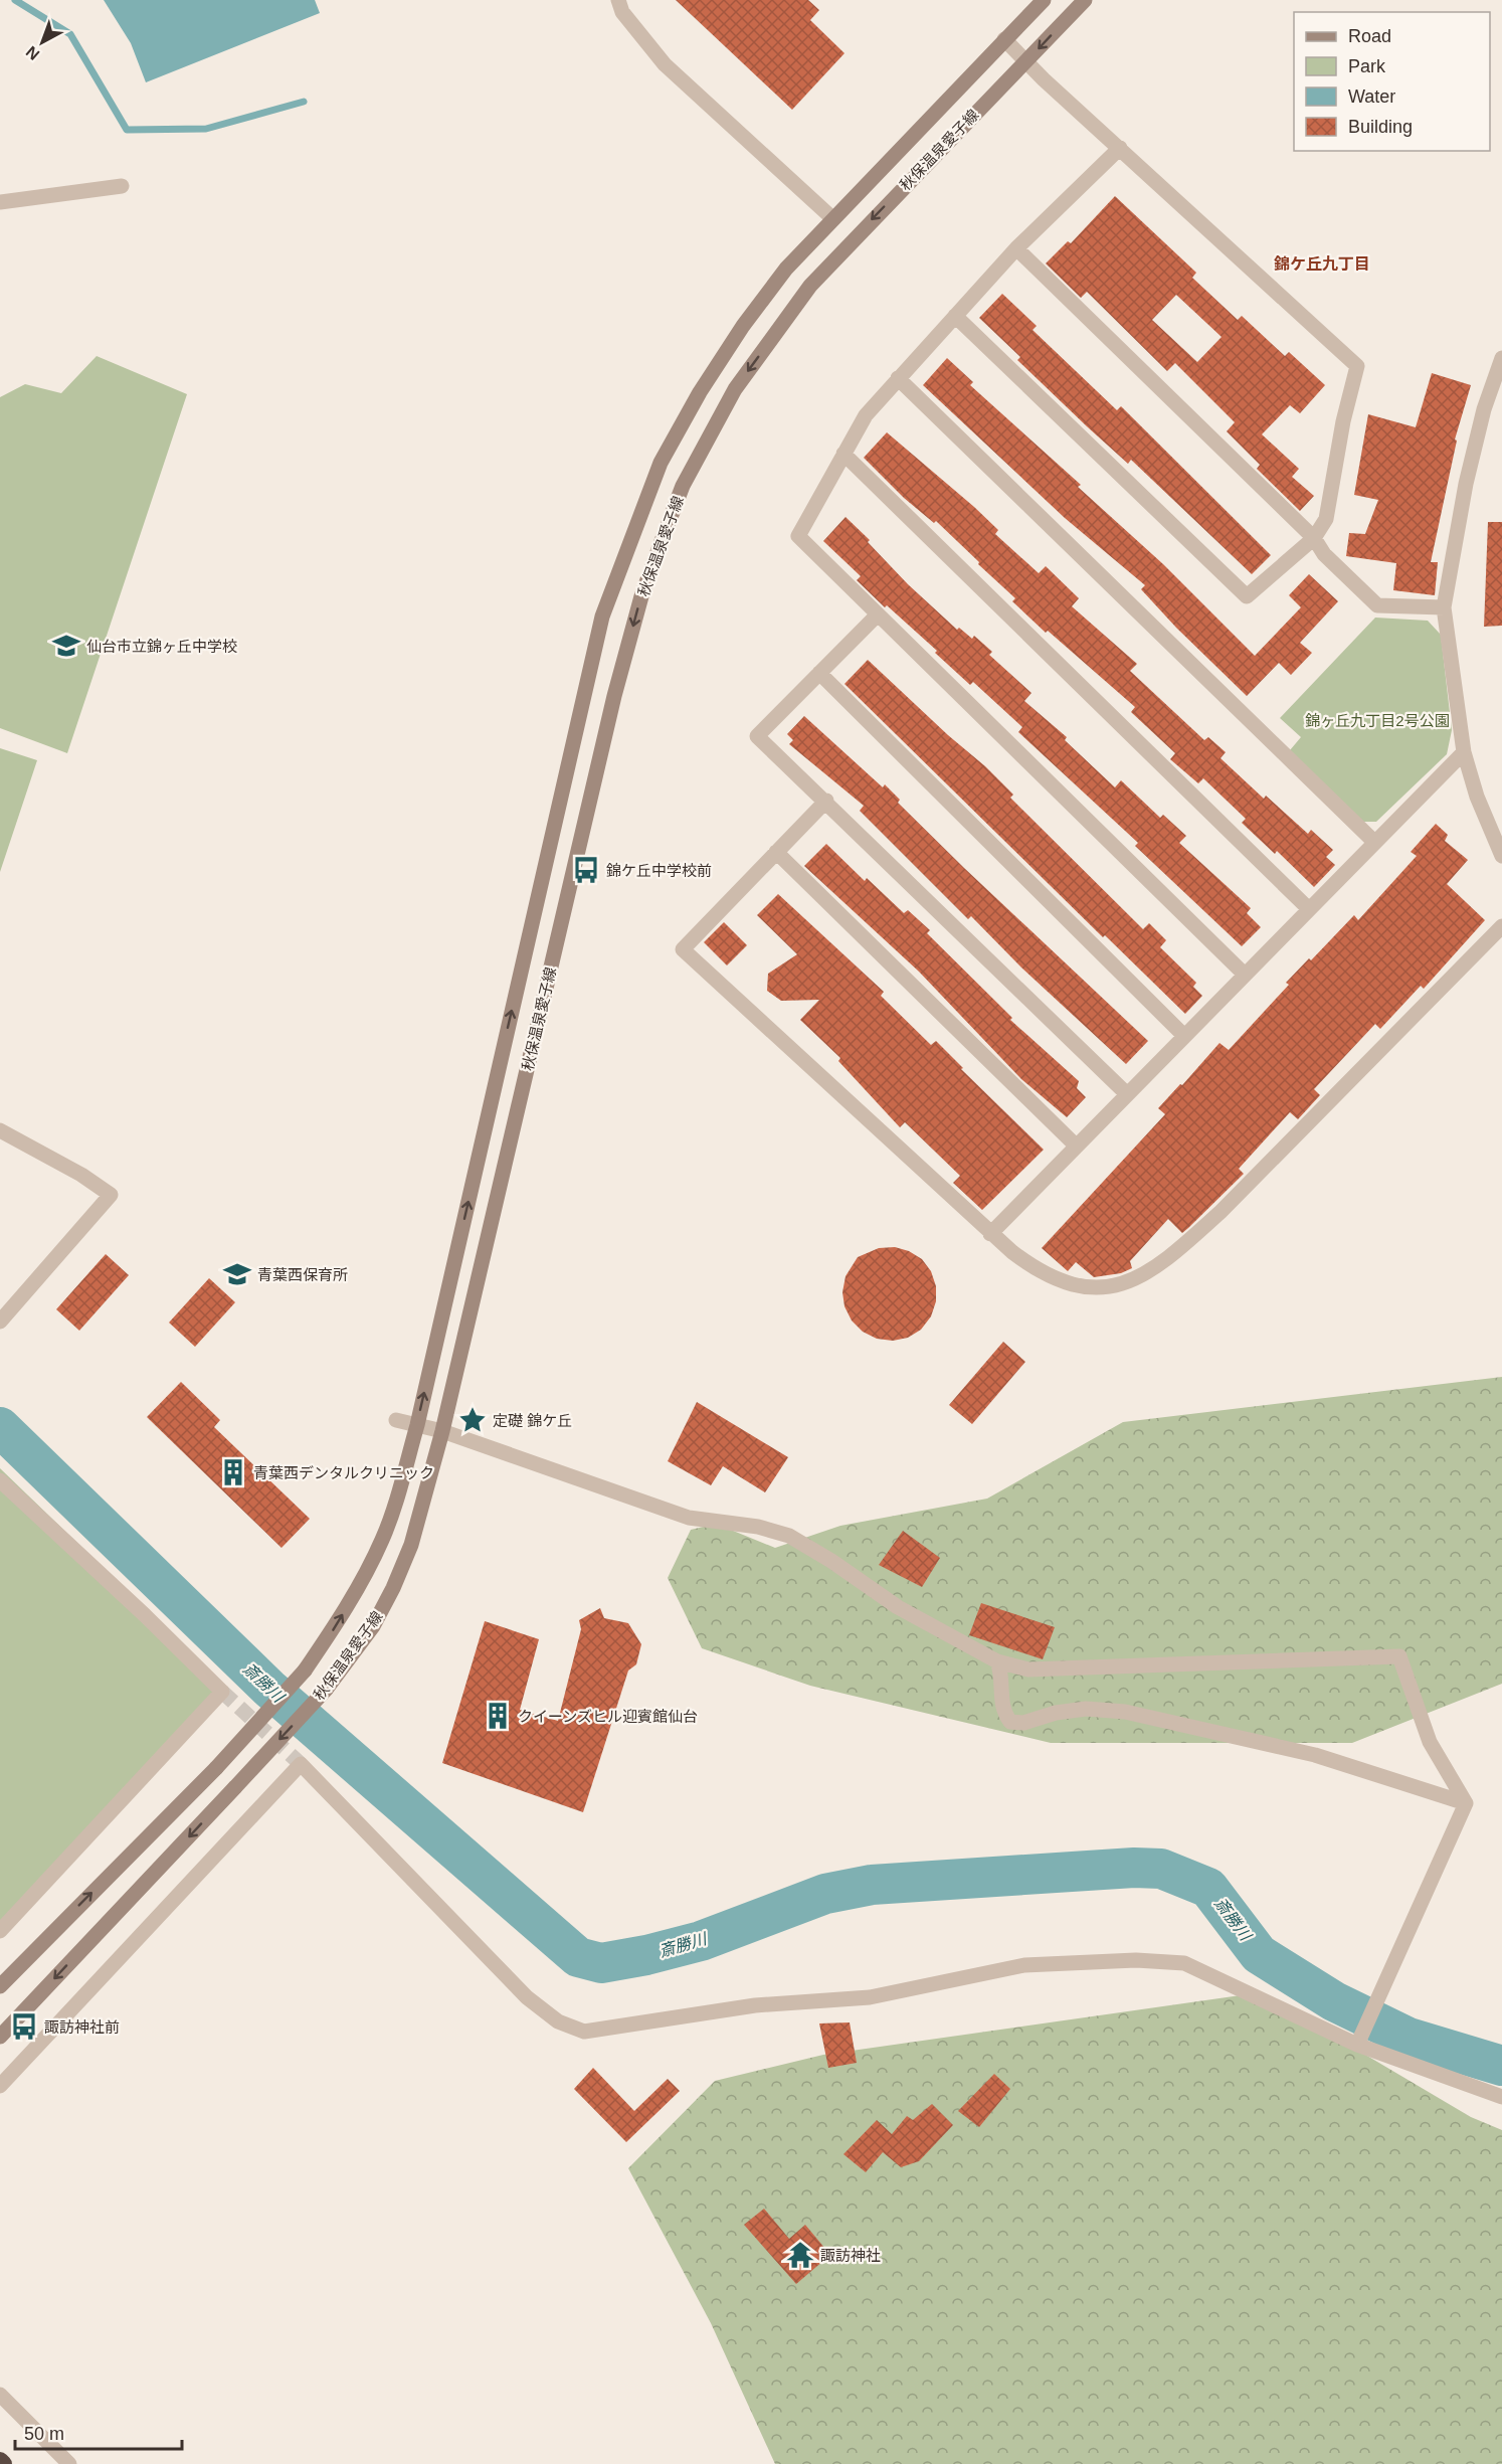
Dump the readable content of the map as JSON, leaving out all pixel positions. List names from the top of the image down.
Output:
{
  "streets": {
    "main road": ["秋保温泉愛子線"]
  },
  "districts": ["錦ケ丘九丁目"],
  "water": ["斎勝川"],
  "parks": ["錦ヶ丘九丁目2号公園"],
  "places": {
    "school or university": ["仙台市立錦ヶ丘中学校", "青葉西保育所"],
    "bus stop": ["錦ケ丘中学校前", "諏訪神社前"],
    "place": ["定礎 錦ケ丘"],
    "building": ["青葉西デンタルクリニック", "クイーンズヒル迎賓館仙台"],
    "temple": ["諏訪神社"]
  },
  "legend": [
    "Road",
    "Park",
    "Water",
    "Building"
  ],
  "scale_bar": "50 m",
  "north": "bottom left"
}
